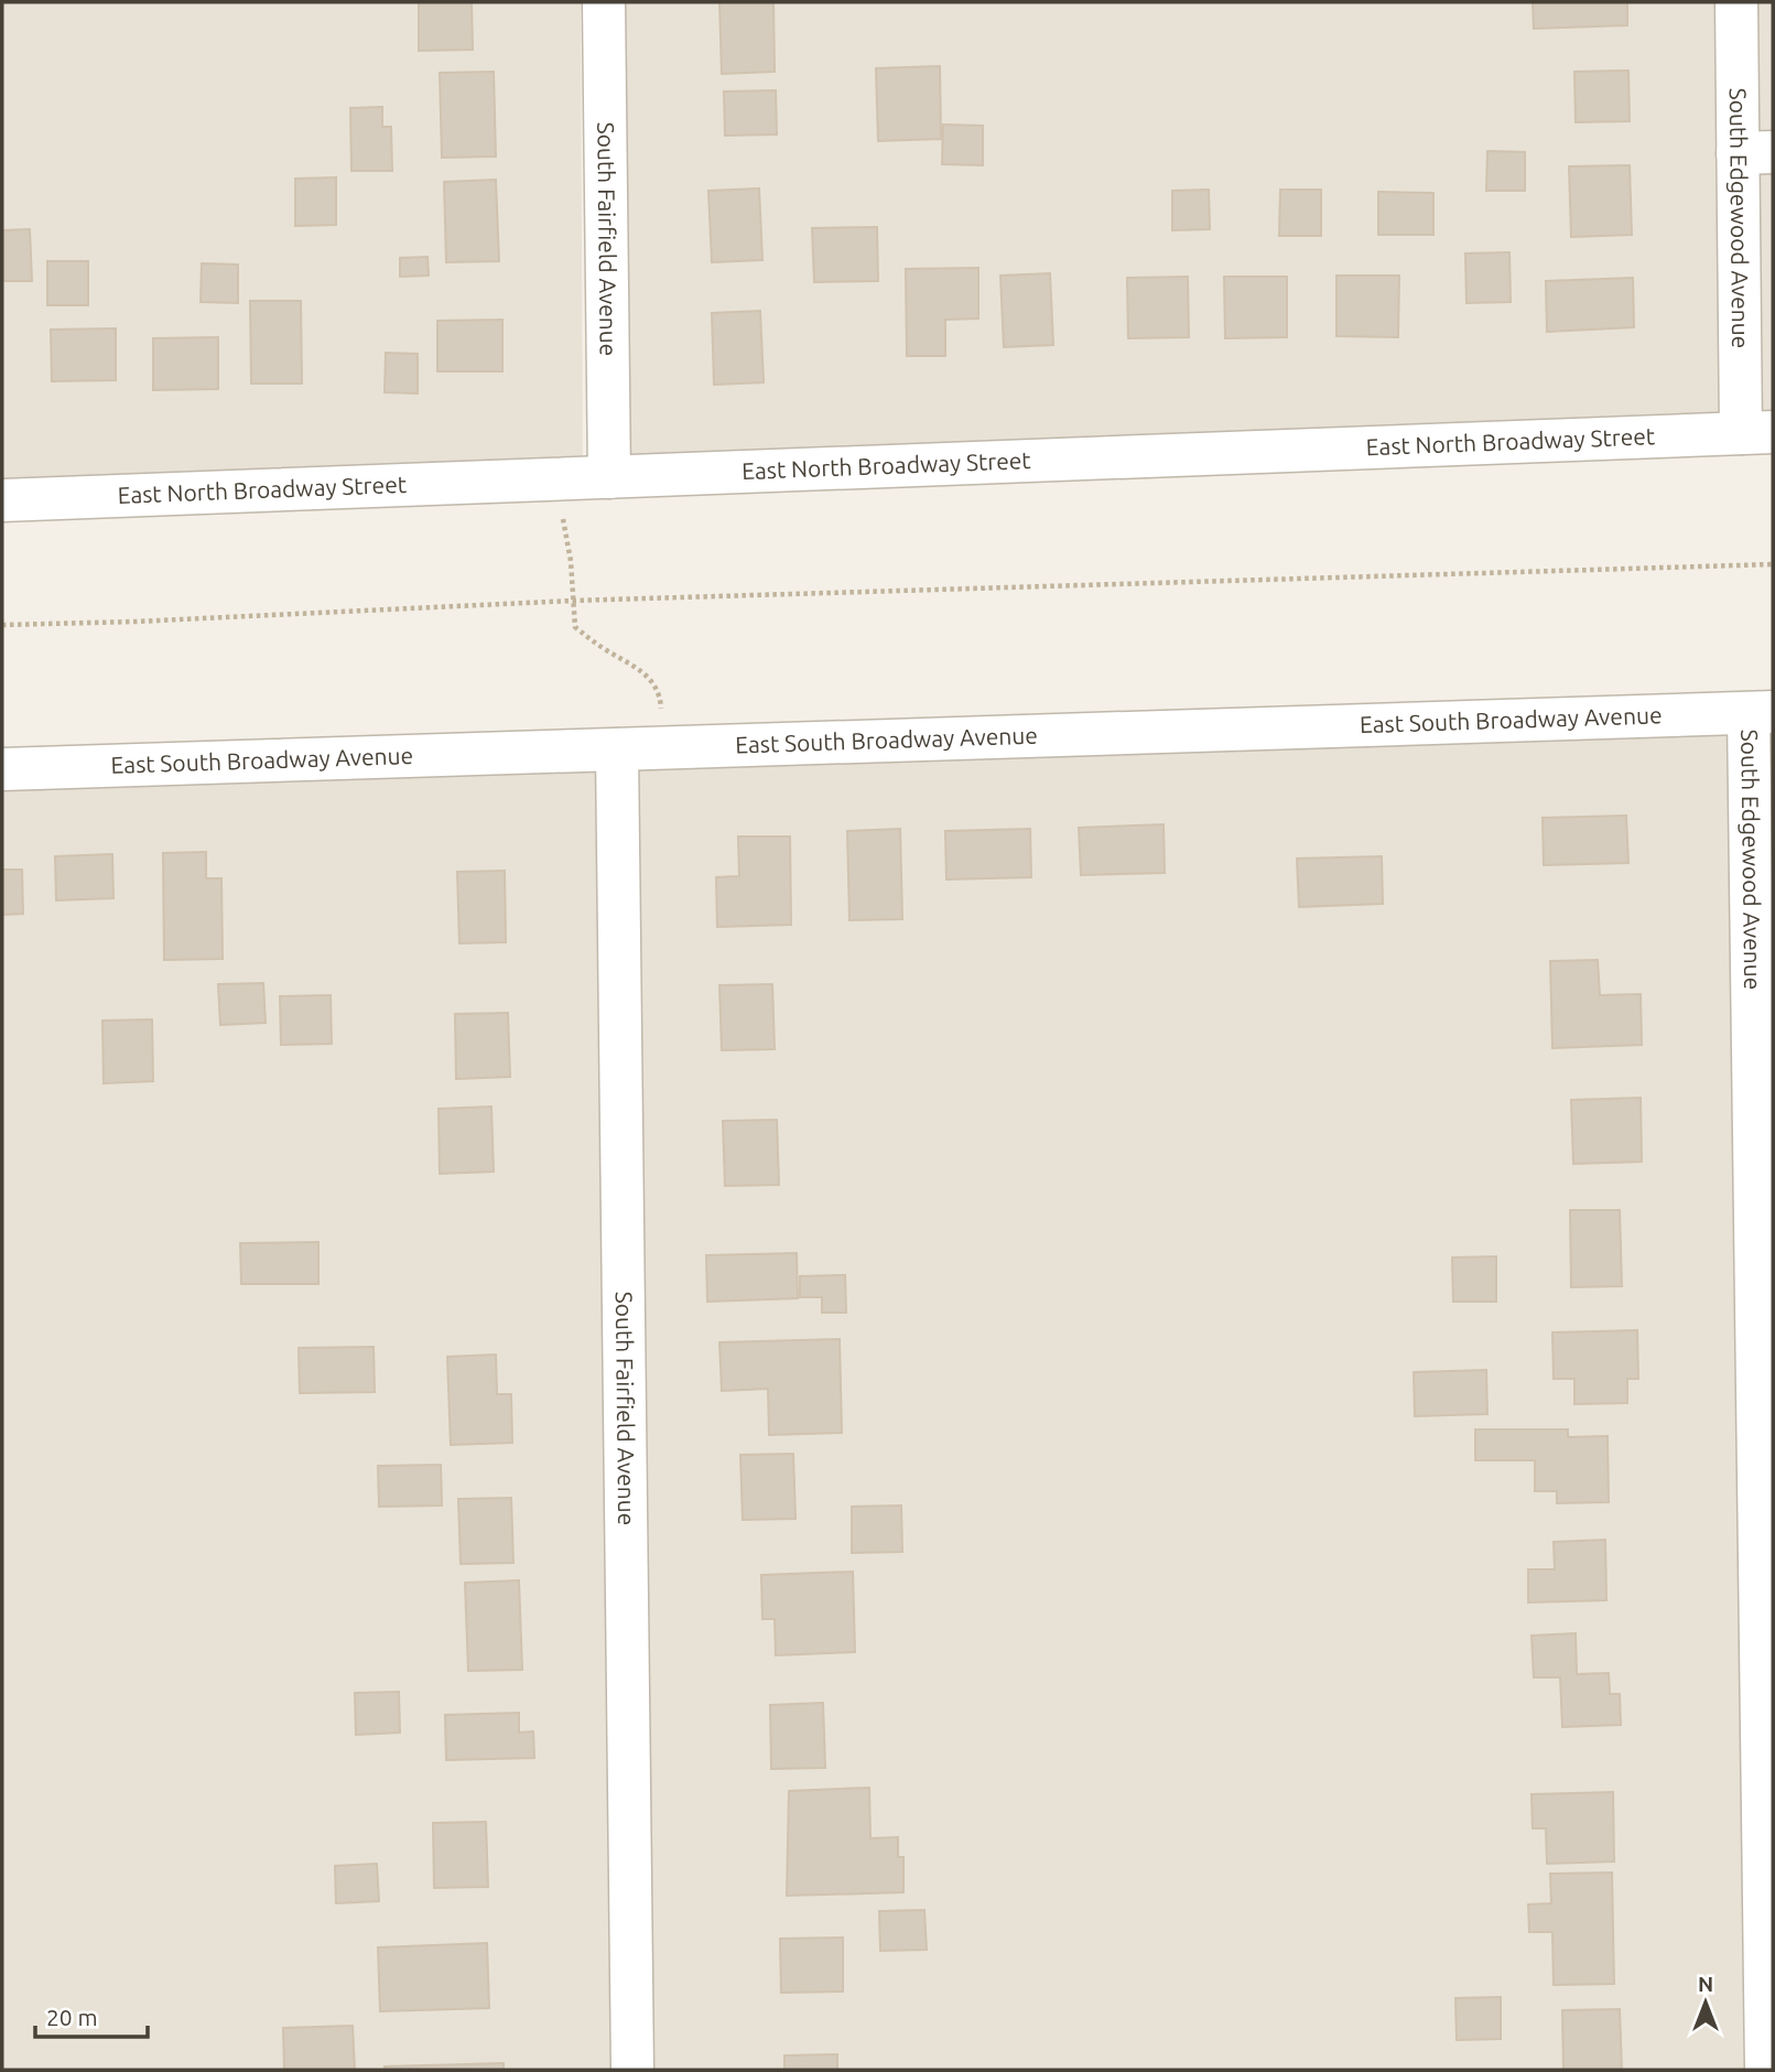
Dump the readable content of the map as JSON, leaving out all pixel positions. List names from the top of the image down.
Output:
{
  "streets": {
    "street": [
      "South Edgewood Avenue",
      "South Fairfield Avenue",
      "East North Broadway Street",
      "East South Broadway Avenue"
    ]
  },
  "crossings": [
    ["South Edgewood Avenue", "East North Broadway Street"],
    ["South Edgewood Avenue", "East South Broadway Avenue"],
    ["South Fairfield Avenue", "East North Broadway Street"],
    ["South Fairfield Avenue", "East South Broadway Avenue"]
  ],
  "scale_bar": "20 m",
  "north": "top"
}
